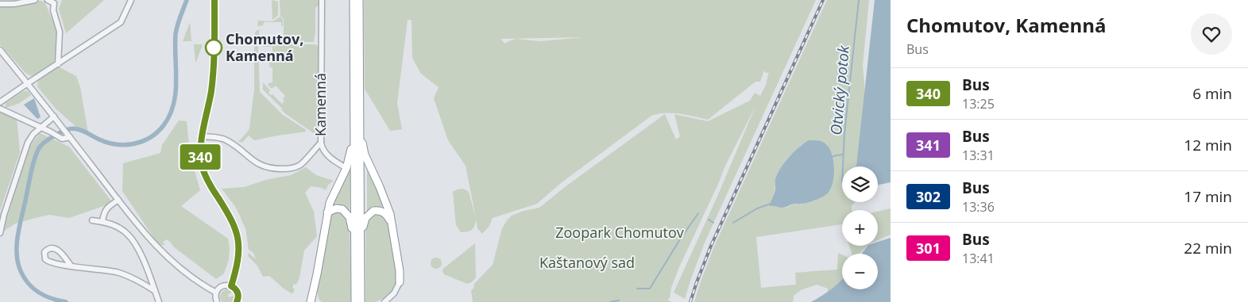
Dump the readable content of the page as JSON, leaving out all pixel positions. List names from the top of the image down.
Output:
{
  "streets": {
    "street": ["Kamenná"]
  },
  "water": ["Otvický potok"],
  "parks": ["Zoopark Chomutov", "Kaštanový sad"],
  "places": ["Chomutov, Kamenná"],
  "lines": ["bus line 340"],
  "page": {
    "on_map": "340",
    "heading": ["Chomutov, Kamenná", "Bus"],
    "list": [
      {
        "mark": "340",
        "name": "Bus",
        "note": "13:25",
        "value": "6 min"
      },
      {
        "mark": "341",
        "name": "Bus",
        "note": "13:31",
        "value": "12 min"
      },
      {
        "mark": "302",
        "name": "Bus",
        "note": "13:36",
        "value": "17 min"
      },
      {
        "mark": "301",
        "name": "Bus",
        "note": "13:41",
        "value": "22 min"
      }
    ],
    "map_buttons": ["+", "−"]
  }
}
